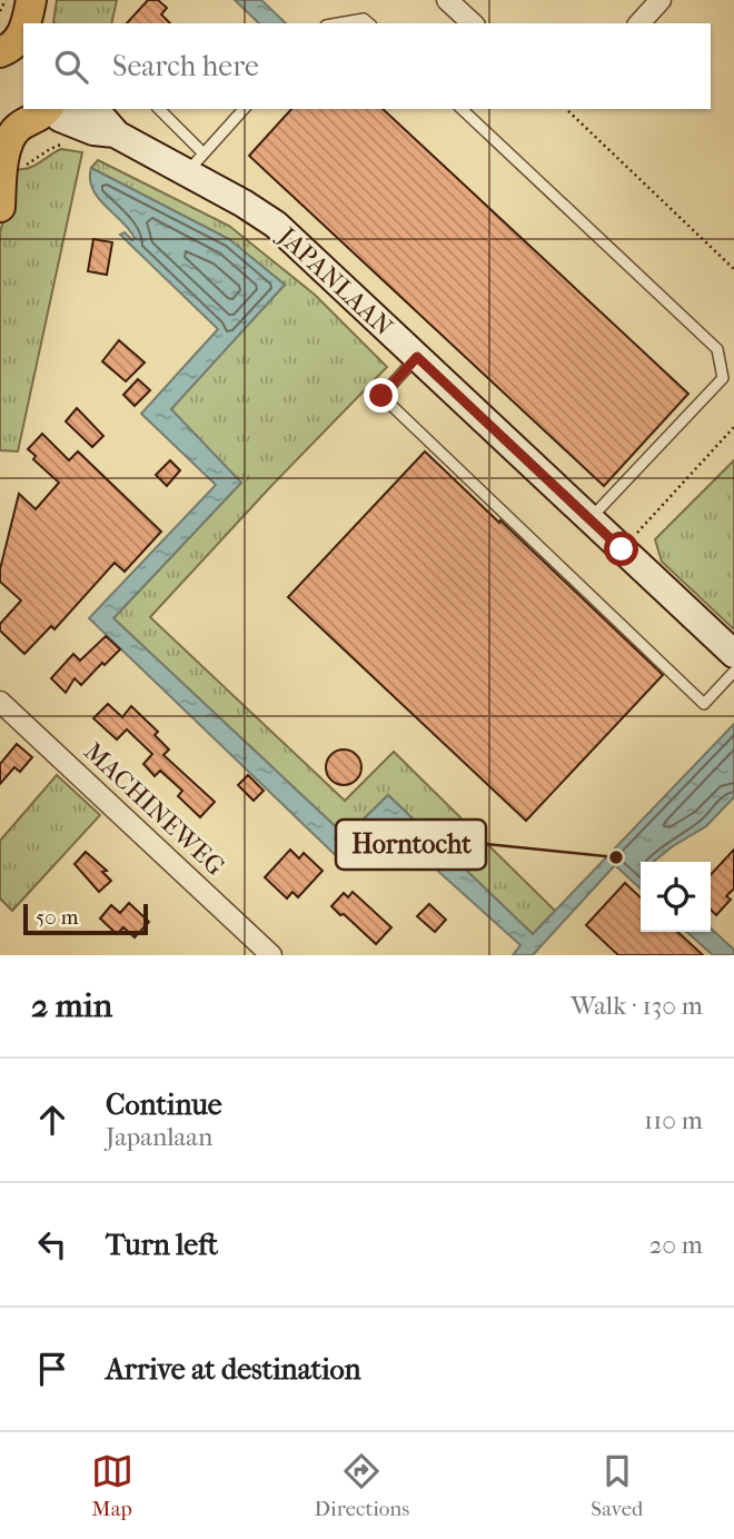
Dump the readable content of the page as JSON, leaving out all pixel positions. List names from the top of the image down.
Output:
{
  "streets": {
    "street": ["JAPANLAAN", "MACHINEWEG"]
  },
  "places": ["Horntocht"],
  "scale_bar": "50 m",
  "page": {
    "search": "Search here",
    "scale": "50 m",
    "heading": ["2 min", "Walk · 130 m"],
    "list": [
      ["Continue", "Japanlaan", "110 m"],
      ["Turn left", "20 m"],
      "Arrive at destination"
    ],
    "nav": ["Map", "Directions", "Saved"]
  }
}
